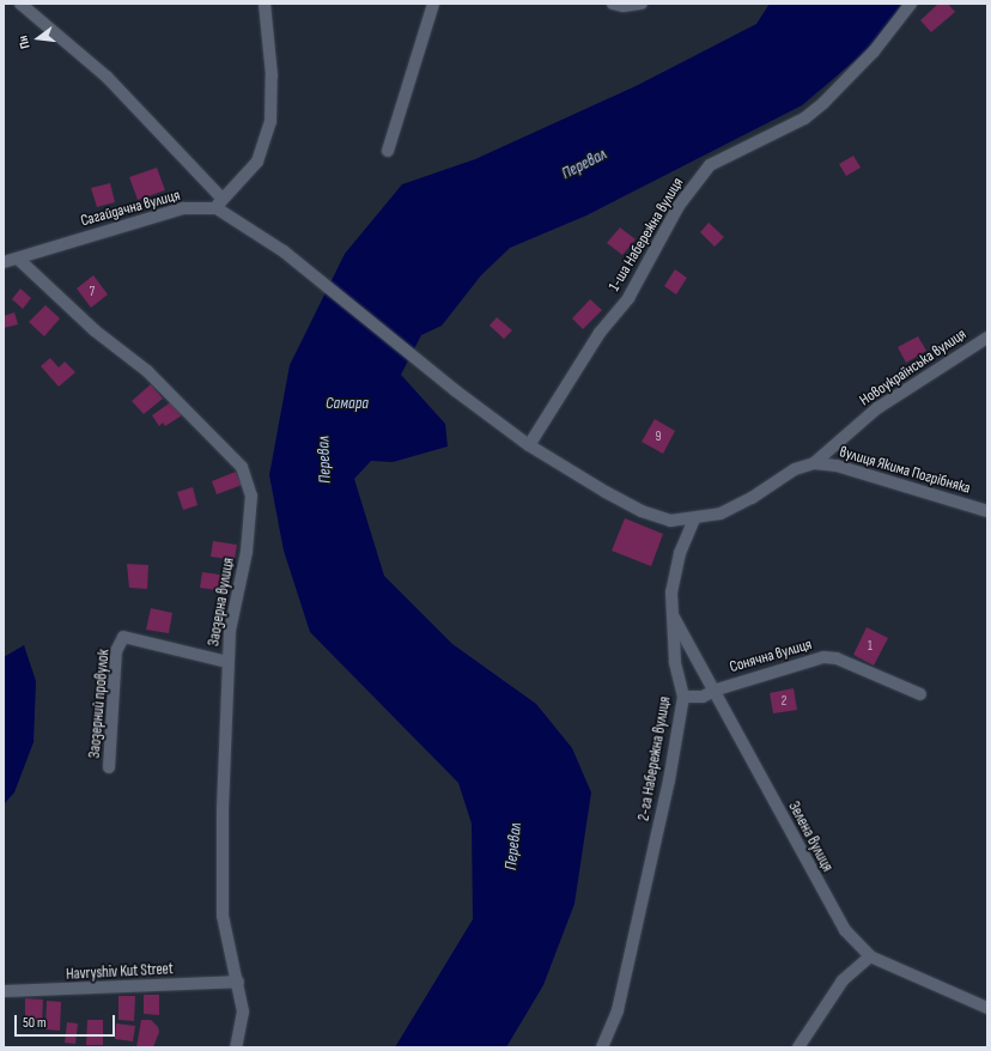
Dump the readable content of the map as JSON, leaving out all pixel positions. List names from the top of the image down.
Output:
{
  "streets": {
    "street": [
      "Сагайдачна вулиця",
      "1-ша Набережна вулиця",
      "Новоукраїнська вулиця",
      "вулиця Якима Погрібняка",
      "Заозерна вулиця",
      "Сонячна вулиця",
      "Заозерний провулок",
      "2-га Набережна вулиця",
      "Зелена вулиця",
      "Havryshiv Kut Street"
    ]
  },
  "crossings": [
    ["Сагайдачна вулиця", "Заозерна вулиця"],
    ["Новоукраїнська вулиця", "вулиця Якима Погрібняка"],
    ["Заозерна вулиця", "Заозерний провулок"],
    ["Заозерна вулиця", "Havryshiv Kut Street"],
    ["Сонячна вулиця", "2-га Набережна вулиця"],
    ["Сонячна вулиця", "Зелена вулиця"],
    ["2-га Набережна вулиця", "Зелена вулиця"]
  ],
  "water": ["Перевал", "Самара"],
  "house_numbers": [
    "7",
    "9",
    "1",
    "2"
  ],
  "scale_bar": "50 m",
  "north": "left"
}
